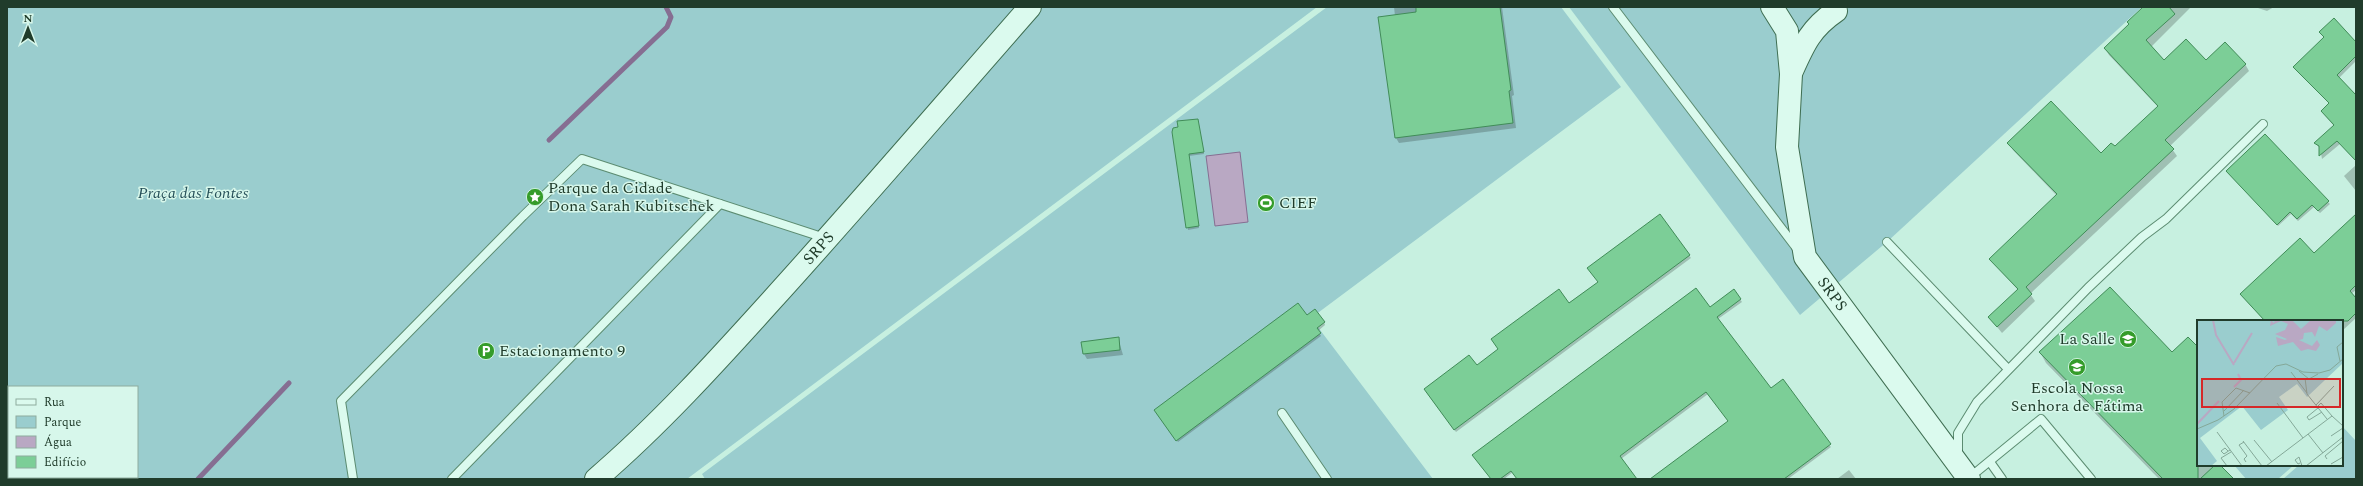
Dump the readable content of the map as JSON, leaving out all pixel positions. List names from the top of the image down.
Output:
{
  "streets": {
    "main road": ["SRPS"]
  },
  "parks": ["Praça das Fontes"],
  "places": {
    "place": ["Parque da Cidade Dona Sarah Kubitschek"],
    "sports": ["CIEF"],
    "school or university": ["La Salle", "Escola Nossa Senhora de Fátima"],
    "parking": ["Estacionamento 9"]
  },
  "legend": [
    "Rua",
    "Parque",
    "Água",
    "Edifício"
  ],
  "north": "top"
}
